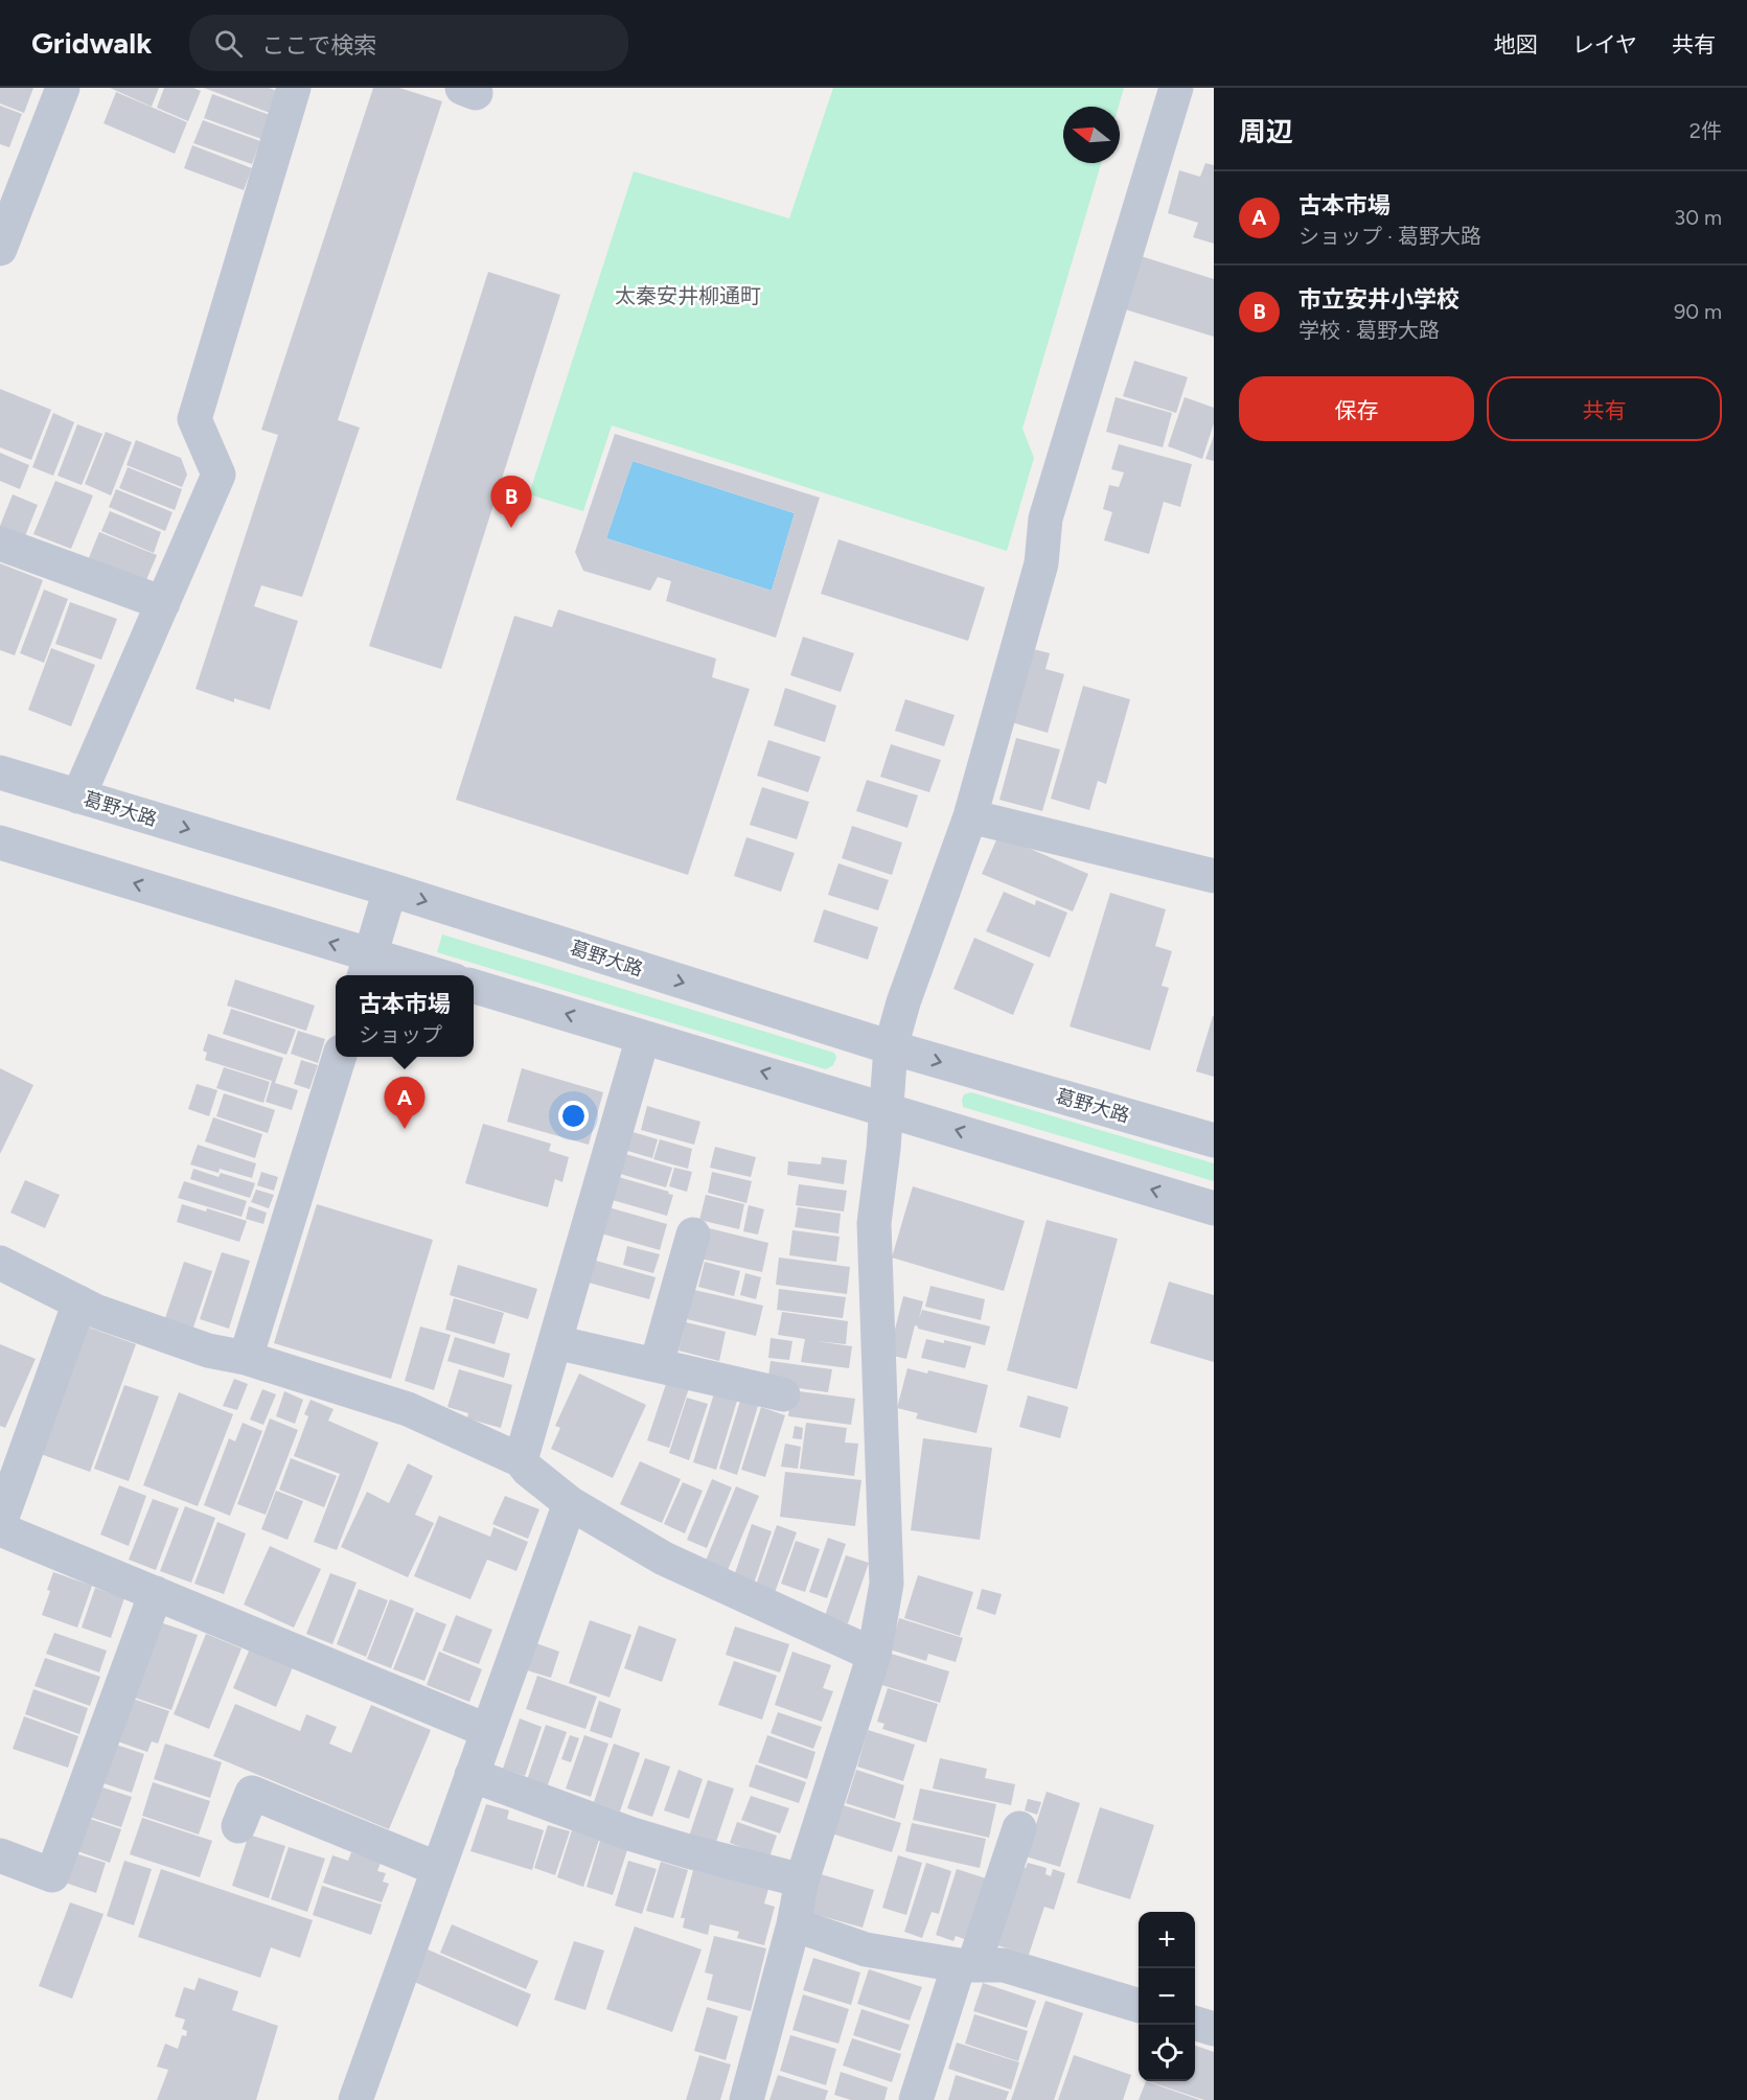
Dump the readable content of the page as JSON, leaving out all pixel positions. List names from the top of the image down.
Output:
{
  "streets": {
    "street": ["葛野大路"]
  },
  "districts": ["太秦安井柳通町"],
  "north": "left",
  "page": {
    "header": "Gridwalk",
    "search": "ここで検索",
    "nav": ["地図", "レイヤ", "共有"],
    "heading": ["周辺", "2件"],
    "list": [
      {
        "mark": "A",
        "name": "古本市場",
        "note": "ショップ · 葛野大路",
        "value": "30 m"
      },
      {
        "mark": "B",
        "name": "市立安井小学校",
        "note": "学校 · 葛野大路",
        "value": "90 m"
      }
    ],
    "buttons": ["保存", "共有"],
    "pins": ["B", "A"],
    "popup": ["古本市場", "ショップ"],
    "map_buttons": ["+", "−"]
  }
}
